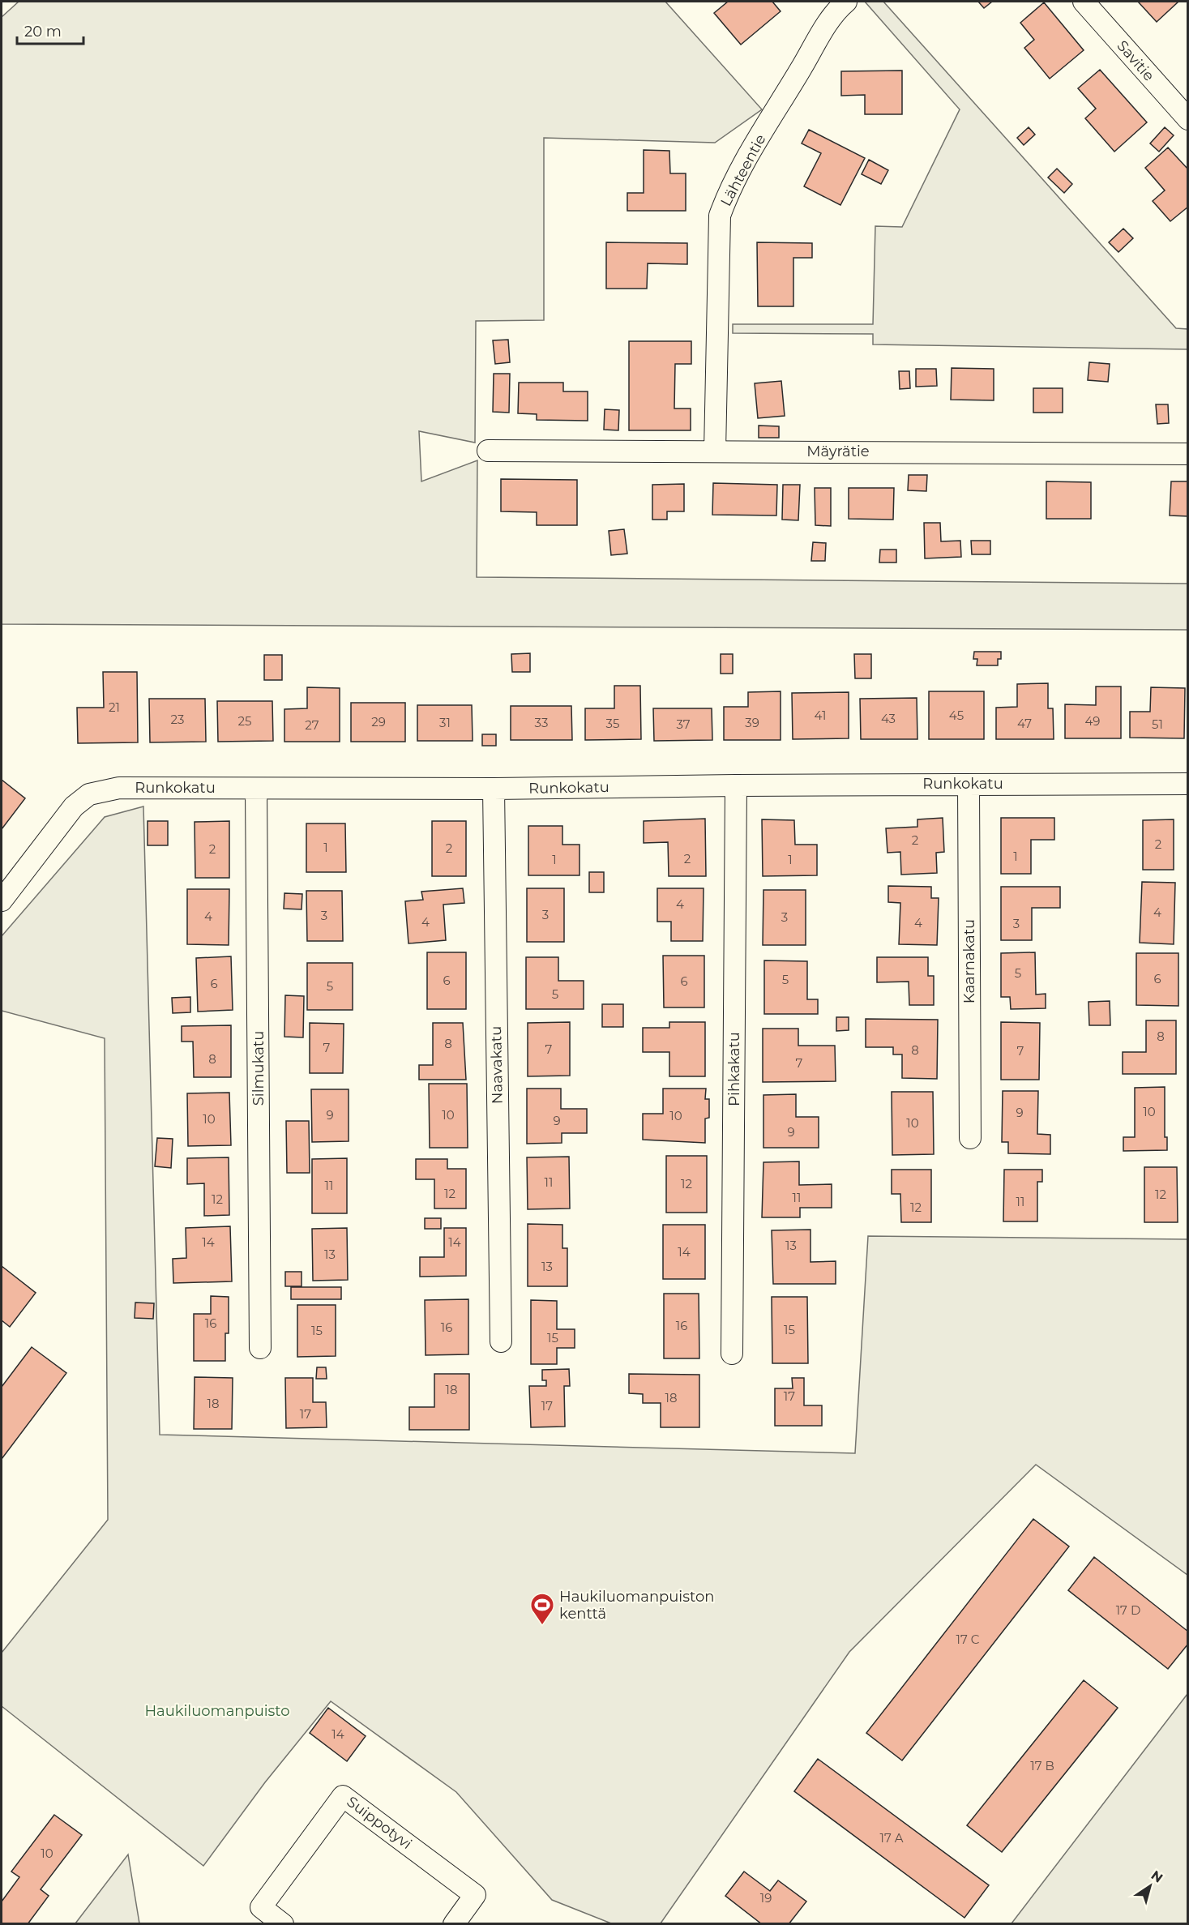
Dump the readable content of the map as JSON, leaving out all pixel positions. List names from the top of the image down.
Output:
{
  "streets": {
    "street": [
      "Savitie",
      "Lähteentie",
      "Mäyrätie",
      "Runkokatu",
      "Kaarnakatu",
      "Naavakatu",
      "Silmukatu",
      "Pihkakatu",
      "Suippotyvi"
    ]
  },
  "crossings": [
    ["Lähteentie", "Mäyrätie"],
    ["Runkokatu", "Kaarnakatu"],
    ["Runkokatu", "Naavakatu"],
    ["Runkokatu", "Silmukatu"],
    ["Runkokatu", "Pihkakatu"]
  ],
  "parks": ["Haukiluomanpuisto"],
  "places": {
    "sports": ["Haukiluomanpuiston kenttä"]
  },
  "house_numbers": [
    "21",
    "41",
    "45",
    "43",
    "23",
    "25",
    "49",
    "29",
    "31",
    "33",
    "39",
    "35",
    "47",
    "37",
    "51",
    "27",
    "2",
    "2",
    "1",
    "2",
    "2",
    "1",
    "2",
    "1",
    "1",
    "4",
    "4",
    "3",
    "3",
    "4",
    "3",
    "4",
    "4",
    "3",
    "5",
    "6",
    "5",
    "6",
    "6",
    "6",
    "5",
    "5",
    "8",
    "8",
    "7",
    "7",
    "8",
    "7",
    "8",
    "7",
    "10",
    "9",
    "9",
    "10",
    "10",
    "10",
    "9",
    "10",
    "9",
    "11",
    "12",
    "11",
    "12",
    "12",
    "11",
    "12",
    "11",
    "12",
    "14",
    "14",
    "13",
    "14",
    "13",
    "13",
    "16",
    "16",
    "16",
    "15",
    "15",
    "15",
    "18",
    "17",
    "18",
    "18",
    "17",
    "17",
    "17 D",
    "17 C",
    "14",
    "17 B",
    "17 A",
    "10",
    "19"
  ],
  "scale_bar": "20 m",
  "north": "top right"
}
